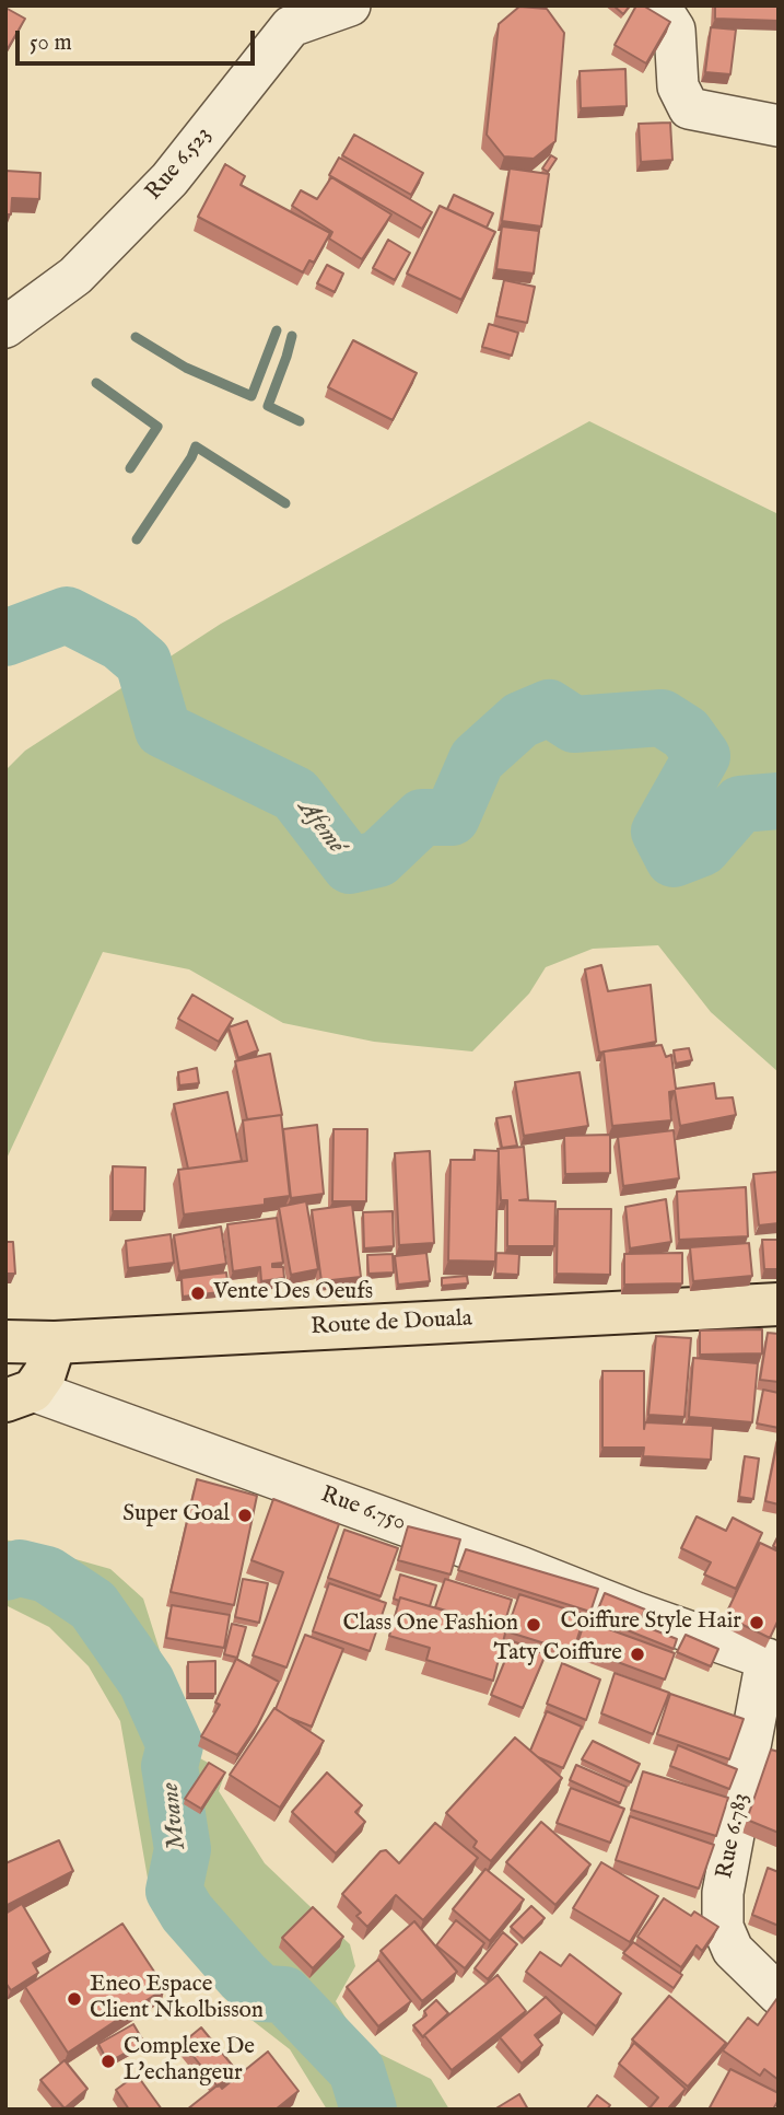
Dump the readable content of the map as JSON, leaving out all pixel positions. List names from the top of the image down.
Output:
{
  "streets": {
    "main road": ["Route de Douala", "Rue 6.750"],
    "street": ["Rue 6.523", "Rue 6.783"]
  },
  "crossings": [
    ["Route de Douala", "Rue 6.750"],
    ["Rue 6.750", "Rue 6.783"]
  ],
  "water": ["Afemé", "Mvane"],
  "places": [
    "Vente Des Oeufs",
    "Super Goal",
    "Coiffure Style Hair",
    "Class One Fashion",
    "Taty Coiffure",
    "Eneo Espace Client Nkolbisson",
    "Complexe De L'echangeur"
  ],
  "scale_bar": "50 m"
}
